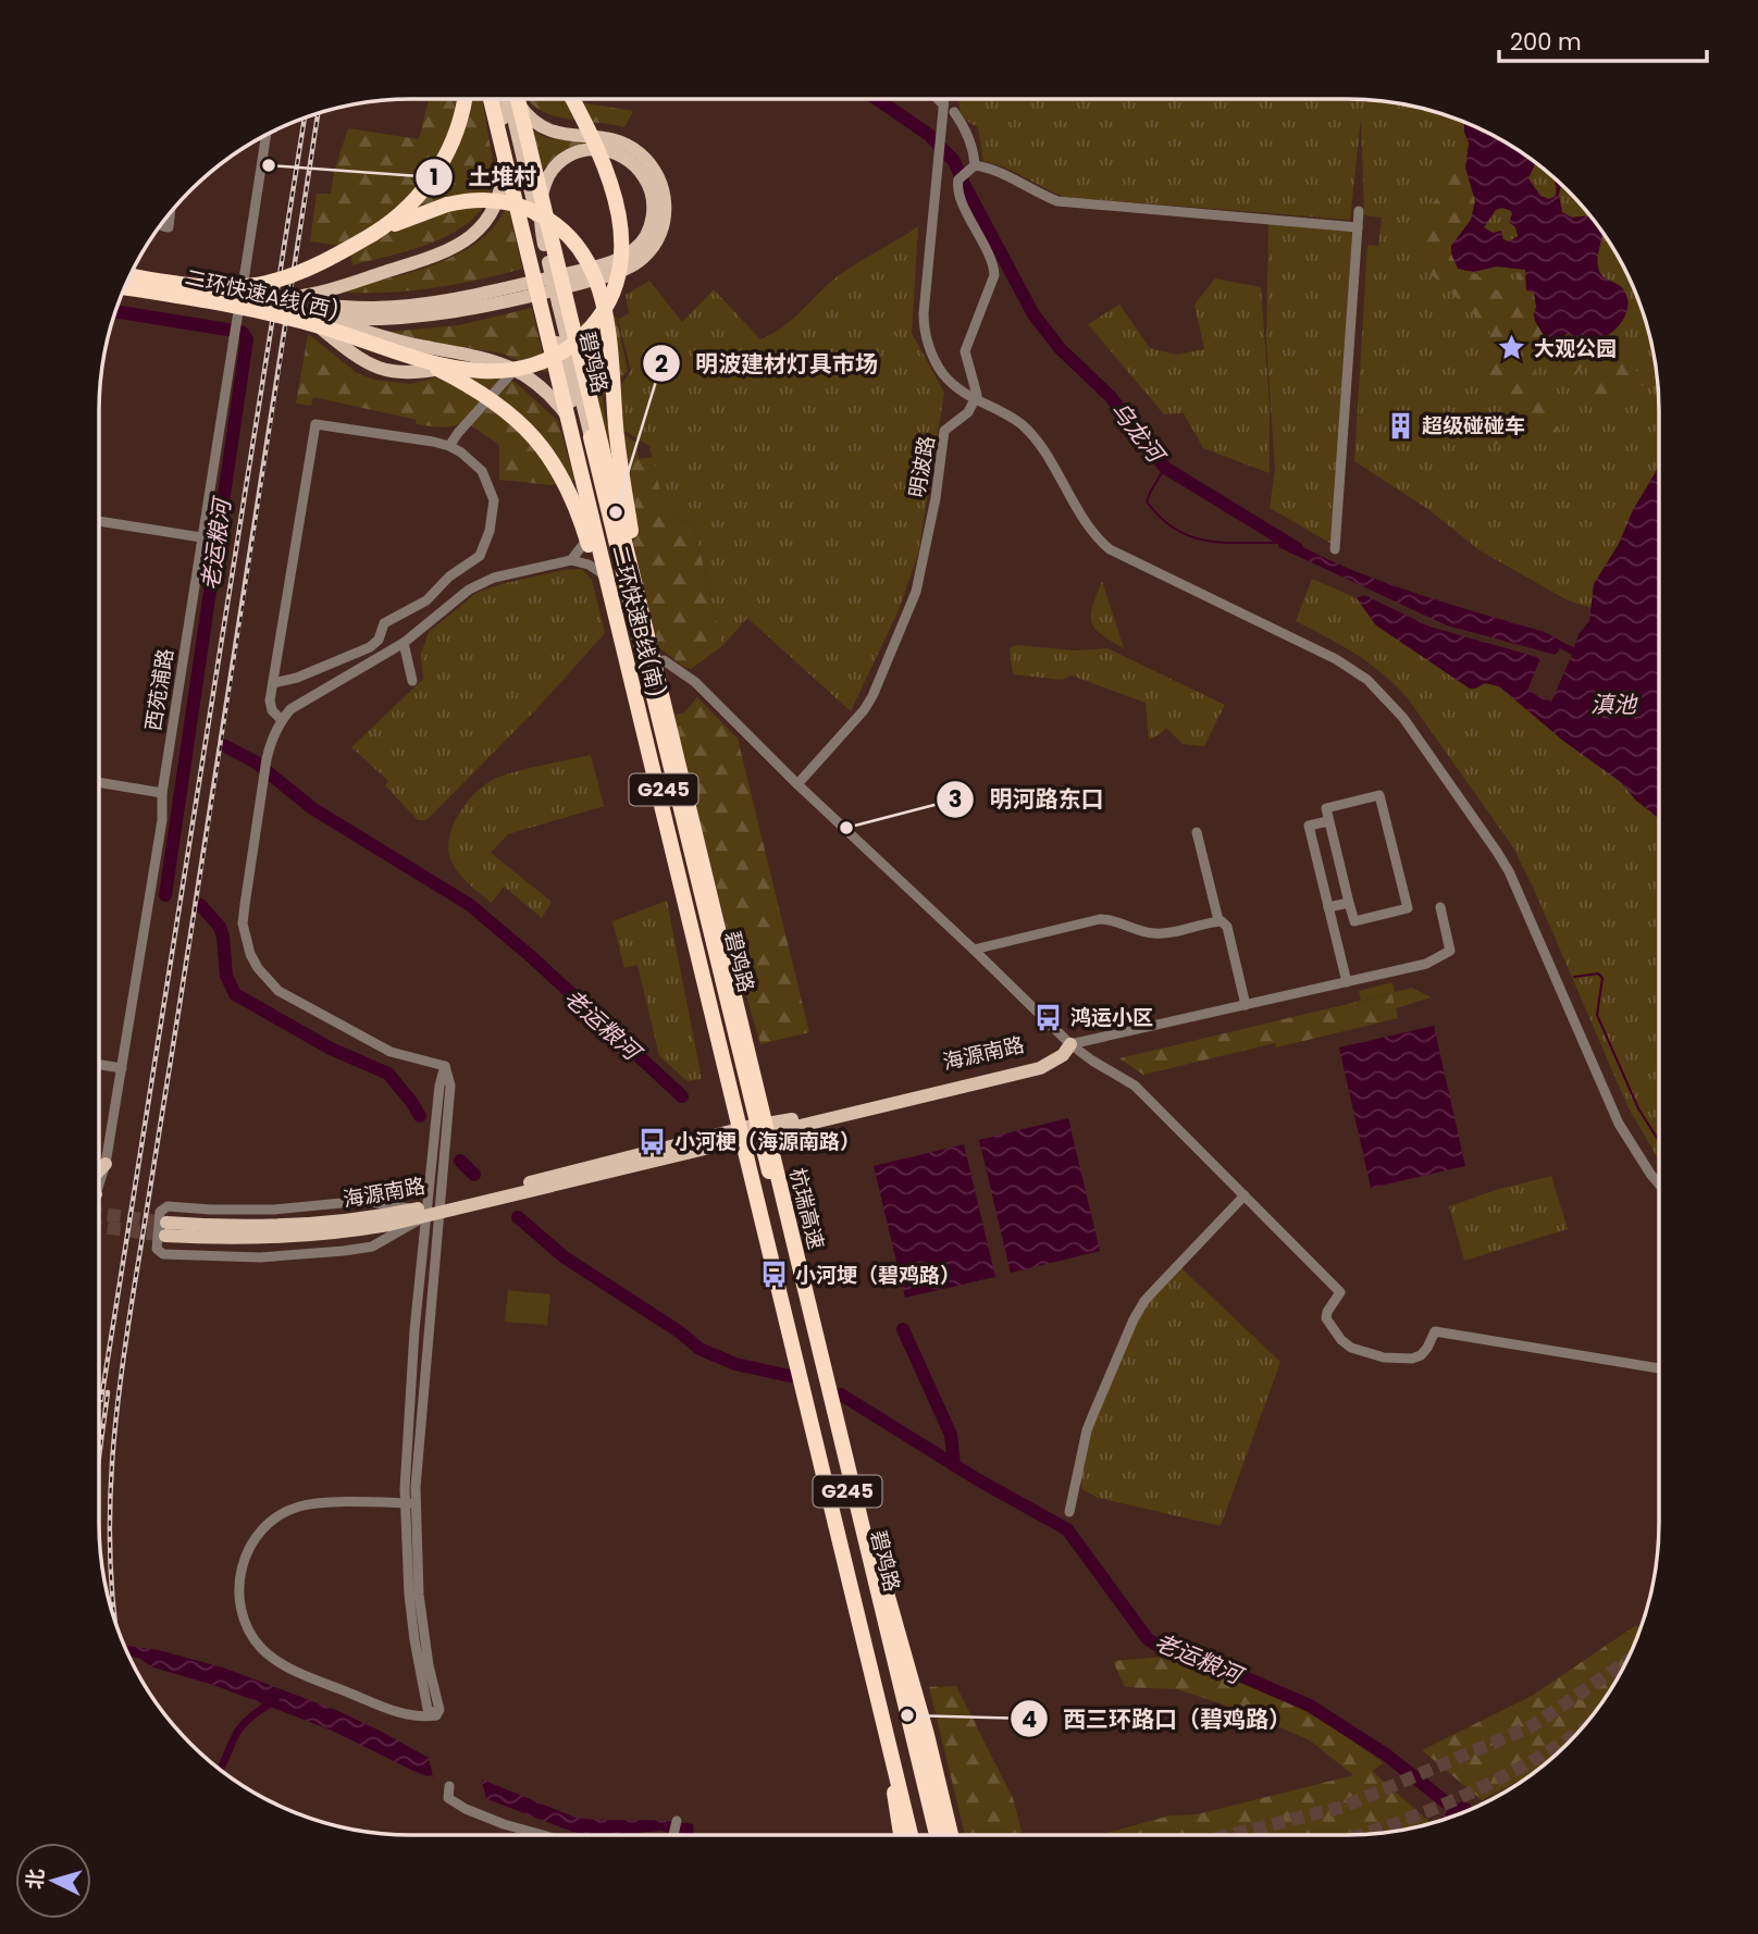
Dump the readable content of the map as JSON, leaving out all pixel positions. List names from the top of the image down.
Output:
{
  "streets": {
    "highway": [
      "二环快速A线(西)",
      "碧鸡路",
      "二环快速B线(南)",
      "G245",
      "杭瑞高速"
    ],
    "main road": ["海源南路"],
    "street": ["明波路", "西苑浦路"]
  },
  "crossings": [
    ["碧鸡路", "海源南路"],
    ["碧鸡路", "杭瑞高速"]
  ],
  "water": ["乌龙河", "老运粮河", "滇池"],
  "places": {
    "other": [
      "土堆村",
      "明波建材灯具市场",
      "明河路东口",
      "西三环路口（碧鸡路）"
    ],
    "place": ["大观公园"],
    "building": ["超级碰碰车"],
    "bus stop": ["鸿运小区", "小河梗（海源南路）", "小河埂（碧鸡路）"]
  },
  "scale_bar": "200 m",
  "north": "left"
}
